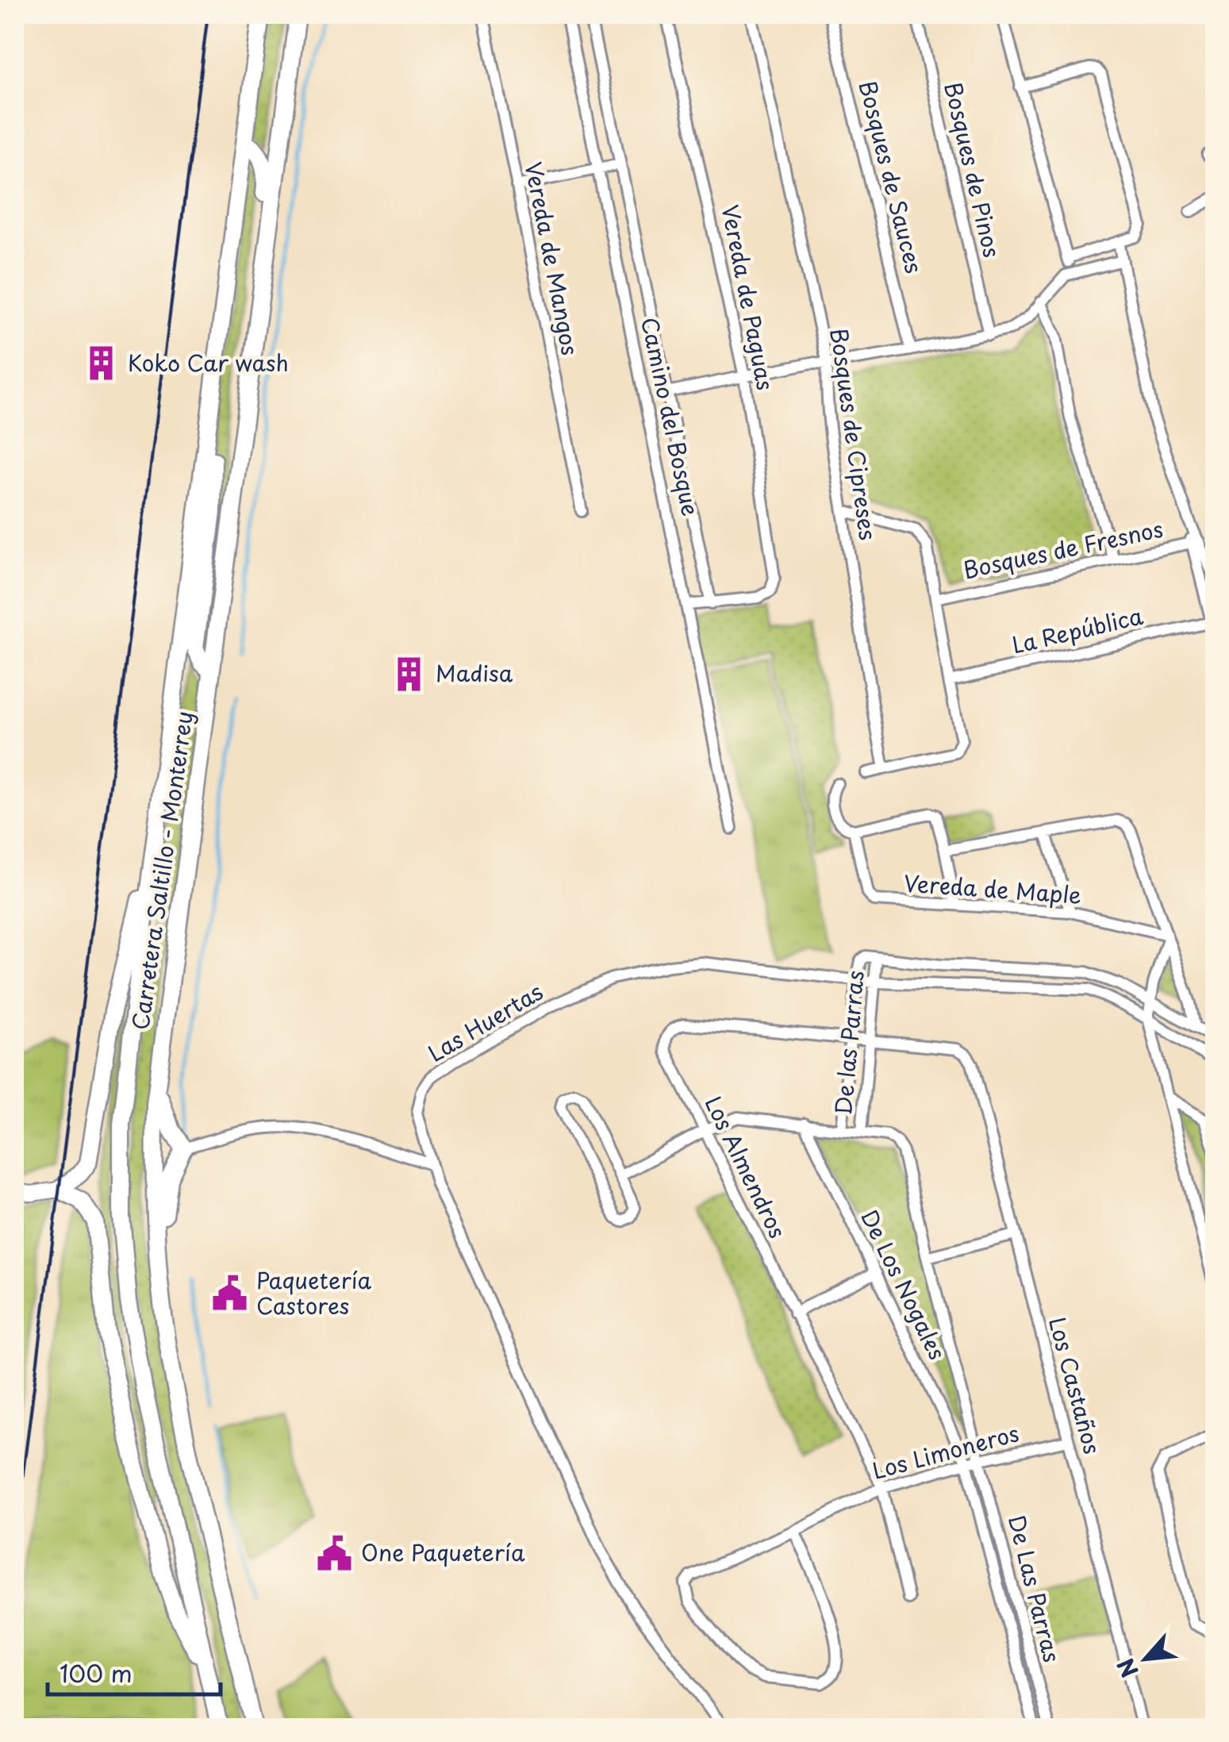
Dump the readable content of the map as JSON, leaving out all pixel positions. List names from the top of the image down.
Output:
{
  "streets": {
    "main road": ["Carretera Saltillo - Monterrey"],
    "street": [
      "Bosques de Pinos",
      "Bosques de Sauces",
      "Vereda de Mangos",
      "Vereda de Paguas",
      "Camino del Bosque",
      "Bosques de Cipreses",
      "Bosques de Fresnos",
      "La República",
      "Vereda de Maple",
      "Las Huertas",
      "De las Parras",
      "Los Almendros",
      "De Los Nogales",
      "Los Castaños",
      "Los Limoneros",
      "De Las Parras"
    ]
  },
  "crossings": [
    ["Vereda de Paguas", "Camino del Bosque"],
    ["Las Huertas", "De las Parras"],
    ["De las Parras", "Los Almendros"],
    ["De las Parras", "De Los Nogales"],
    ["Los Almendros", "Los Castaños"],
    ["Los Almendros", "Los Limoneros"],
    ["De Los Nogales", "Los Limoneros"],
    ["De Los Nogales", "De Las Parras"],
    ["Los Castaños", "Los Limoneros"],
    ["Los Limoneros", "De Las Parras"]
  ],
  "places": {
    "building": ["Koko Car wash", "Madisa"],
    "public building": ["Paquetería Castores", "One Paquetería"]
  },
  "scale_bar": "100 m",
  "north": "bottom left"
}
